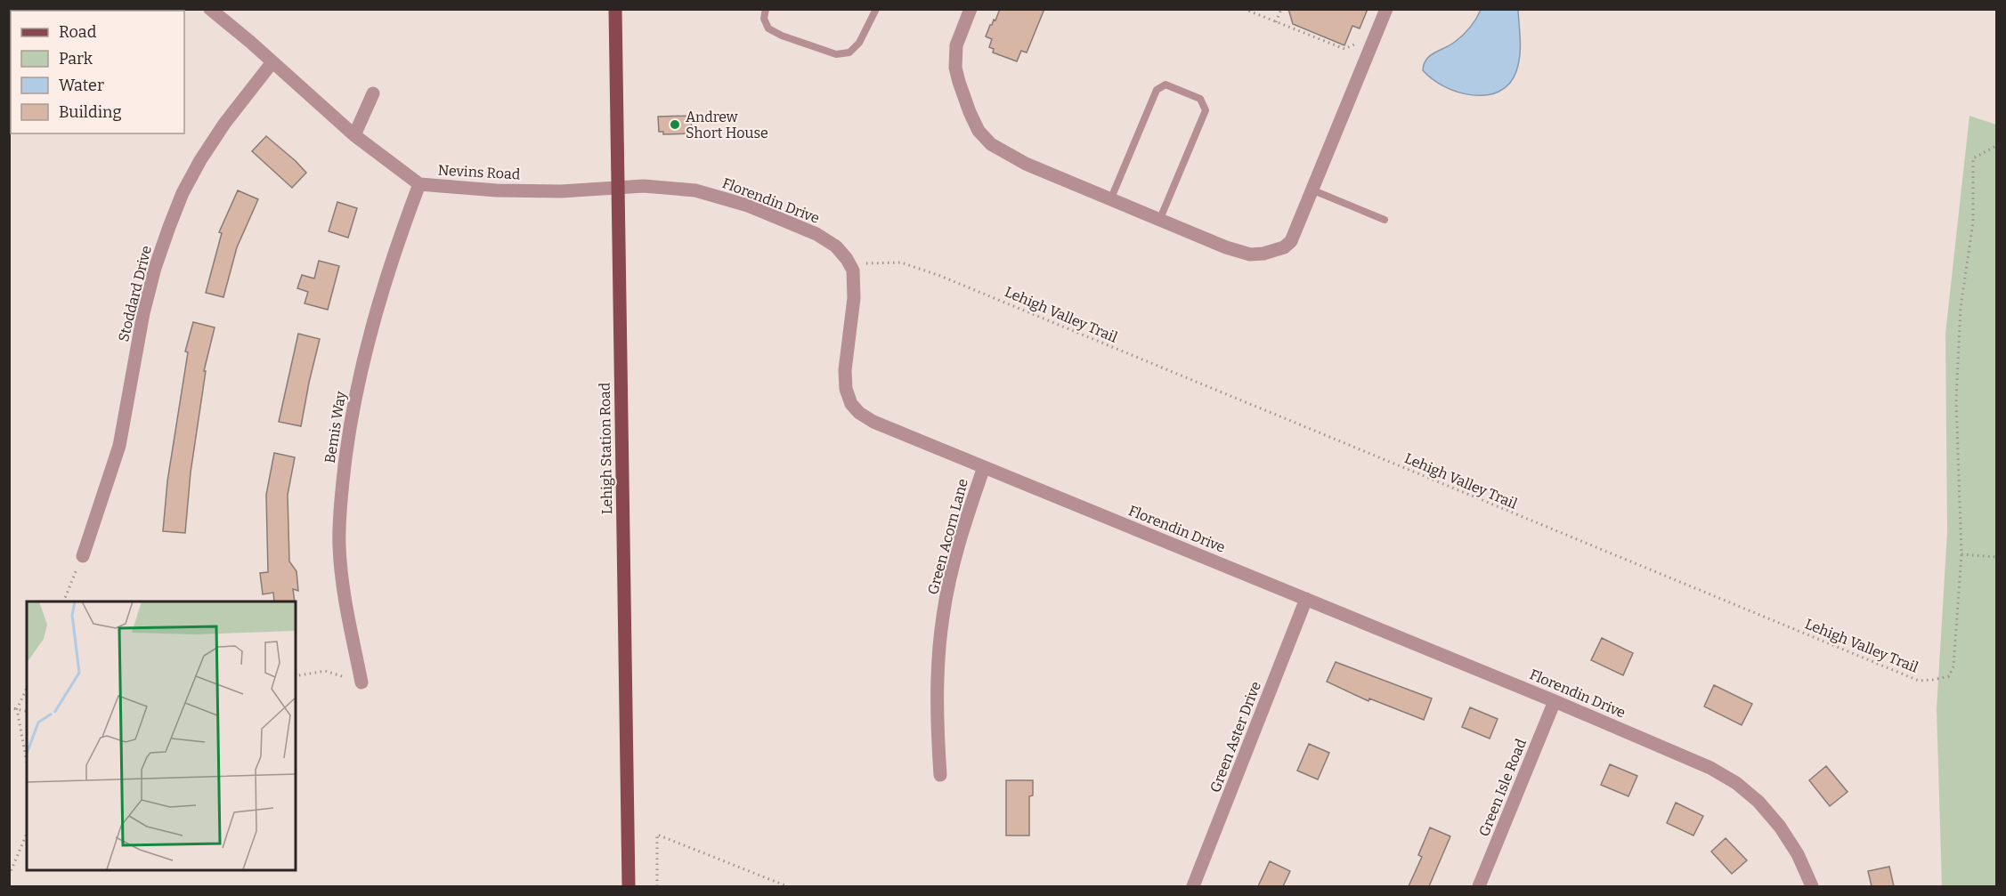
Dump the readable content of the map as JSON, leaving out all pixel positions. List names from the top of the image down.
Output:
{
  "streets": {
    "main road": ["Lehigh Station Road"],
    "street": [
      "Nevins Road",
      "Florendin Drive",
      "Stoddard Drive",
      "Bemis Way",
      "Green Acorn Lane",
      "Green Aster Drive",
      "Green Isle Road"
    ],
    "path": ["Lehigh Valley Trail"]
  },
  "crossings": [
    ["Nevins Road", "Florendin Drive"],
    ["Nevins Road", "Stoddard Drive"],
    ["Nevins Road", "Bemis Way"],
    ["Nevins Road", "Lehigh Station Road"],
    ["Florendin Drive", "Lehigh Valley Trail"],
    ["Florendin Drive", "Lehigh Station Road"],
    ["Florendin Drive", "Green Acorn Lane"],
    ["Florendin Drive", "Green Aster Drive"],
    ["Florendin Drive", "Green Isle Road"]
  ],
  "places": ["Andrew Short House"],
  "legend": [
    "Road",
    "Park",
    "Water",
    "Building"
  ]
}
